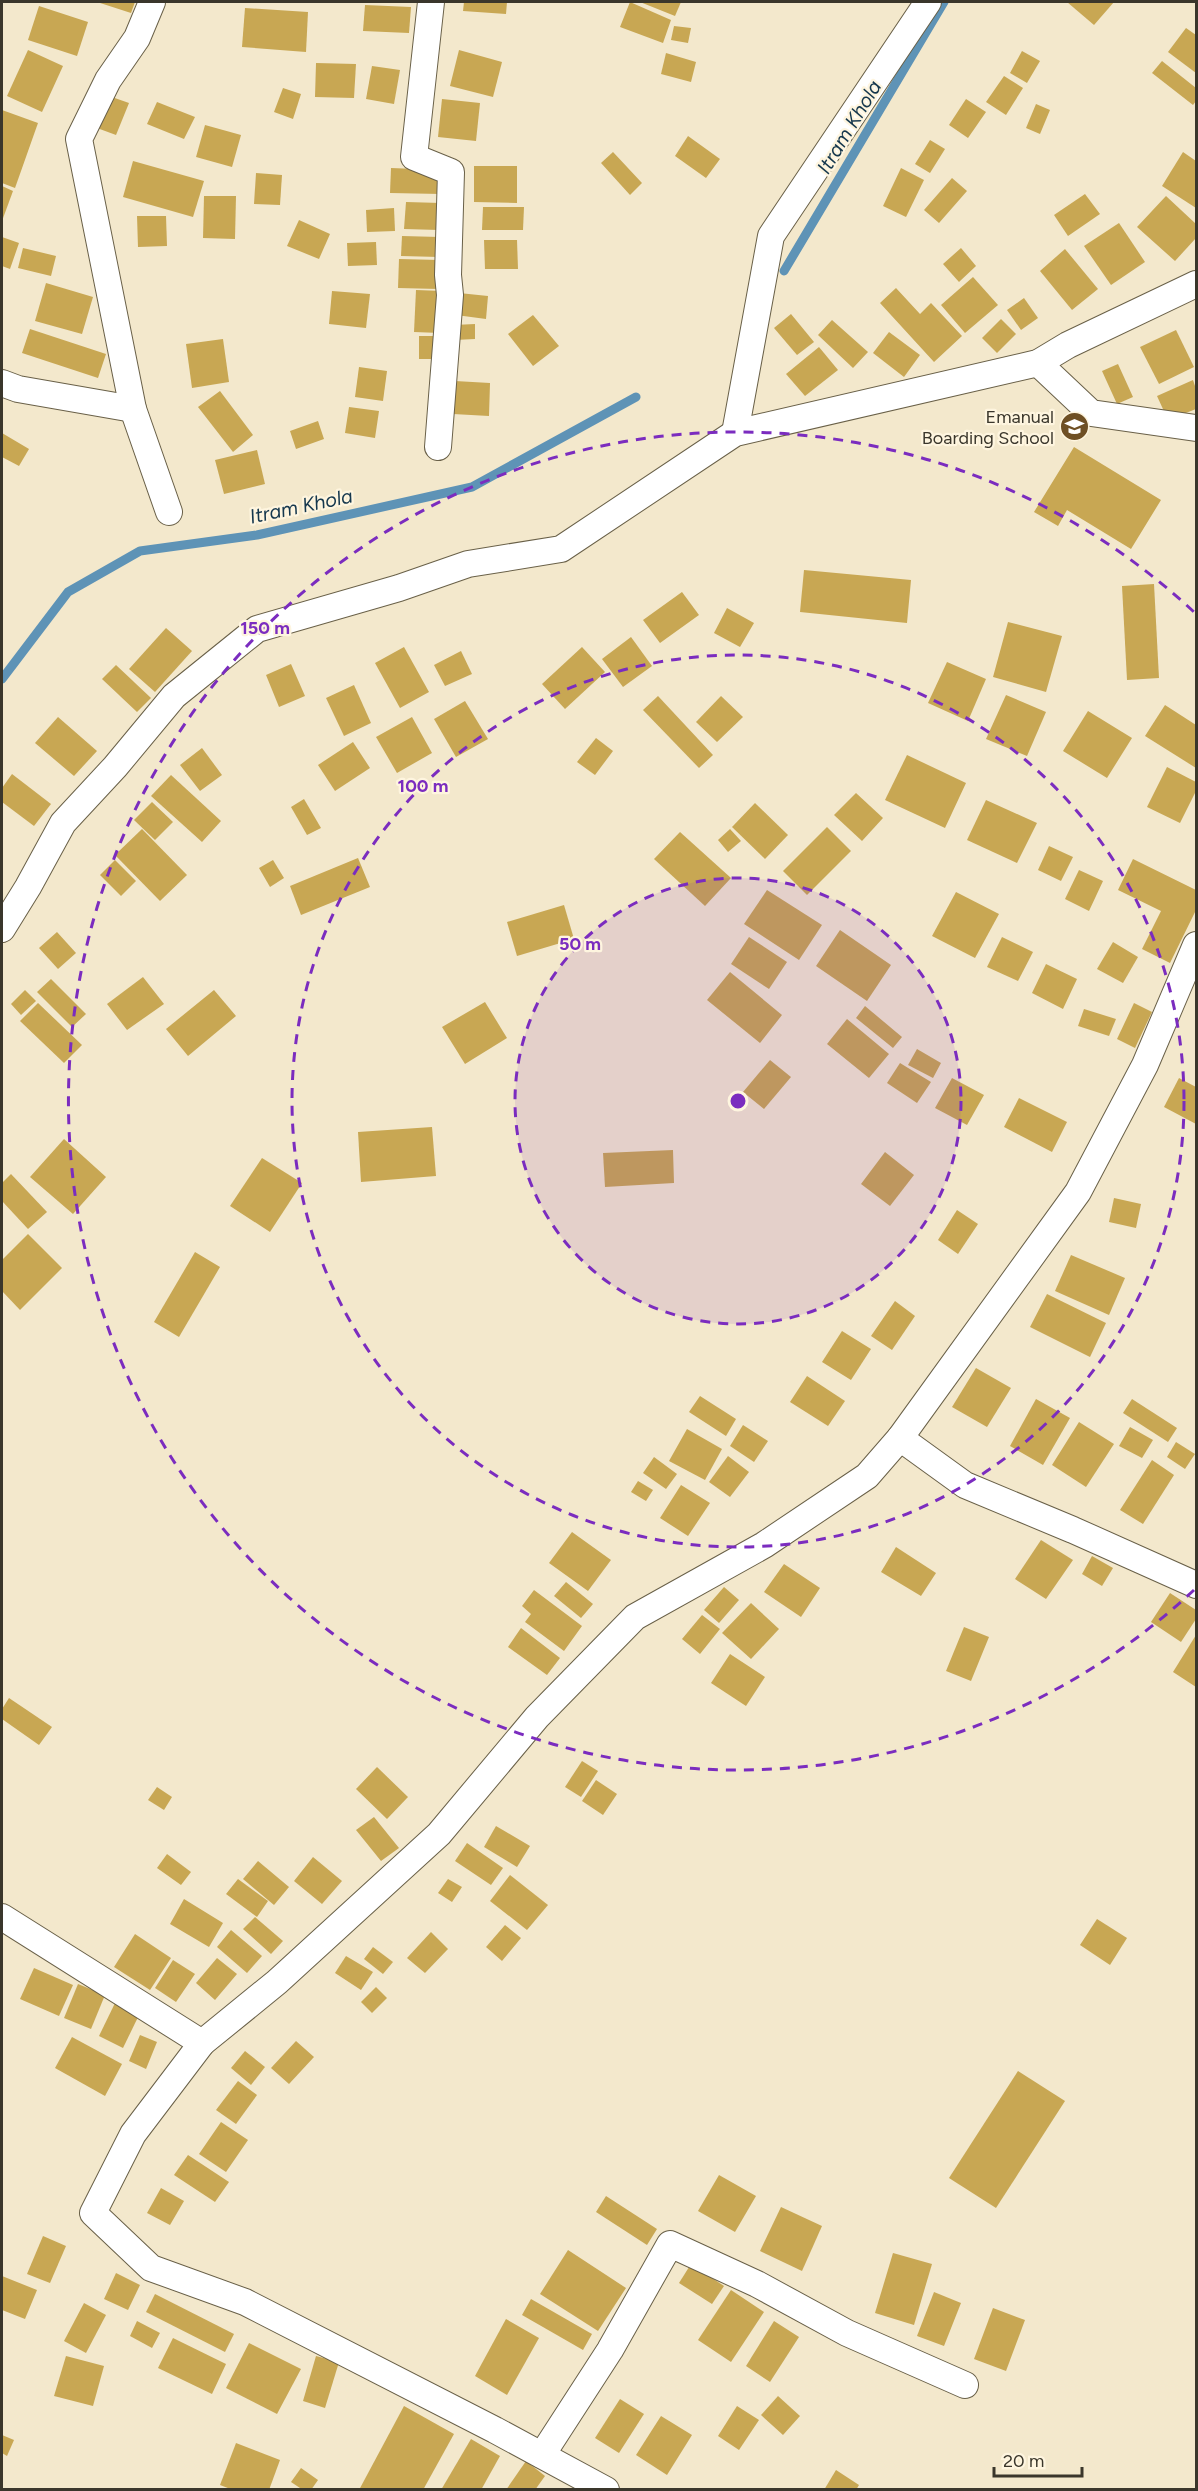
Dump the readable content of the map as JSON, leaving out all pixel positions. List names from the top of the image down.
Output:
{
  "water": ["Itram Khola"],
  "places": {
    "school or university": ["Emanual Boarding School"]
  },
  "scale_bar": "20 m",
  "rings": ["150 m", "100 m", "50 m"]
}
